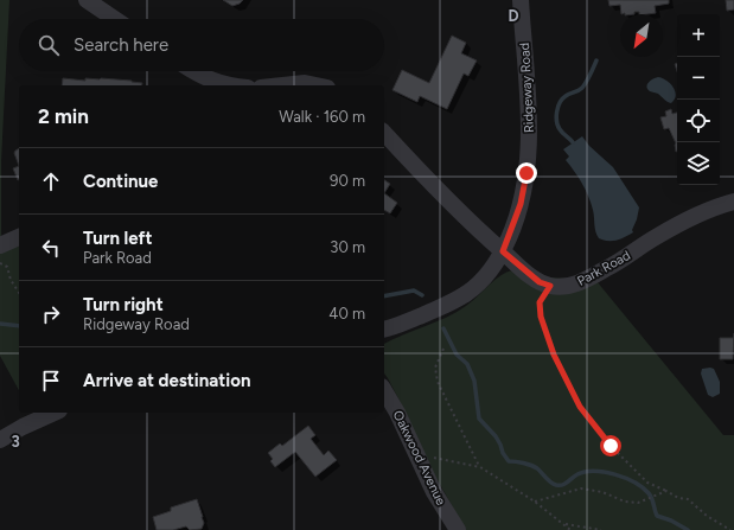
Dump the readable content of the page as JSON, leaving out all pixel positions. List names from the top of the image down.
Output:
{
  "streets": {
    "street": ["Ridgeway Road", "Park Road", "Oakwood Avenue"]
  },
  "north": "bottom left",
  "page": {
    "map_buttons": ["+", "−"],
    "search": "Search here",
    "heading": ["2 min", "Walk · 160 m"],
    "list": [
      ["Continue", "90 m"],
      ["Turn left", "Park Road", "30 m"],
      ["Turn right", "Ridgeway Road", "40 m"],
      "Arrive at destination"
    ]
  },
  "grid": {
    "columns": ["D"],
    "rows": ["3"]
  }
}
